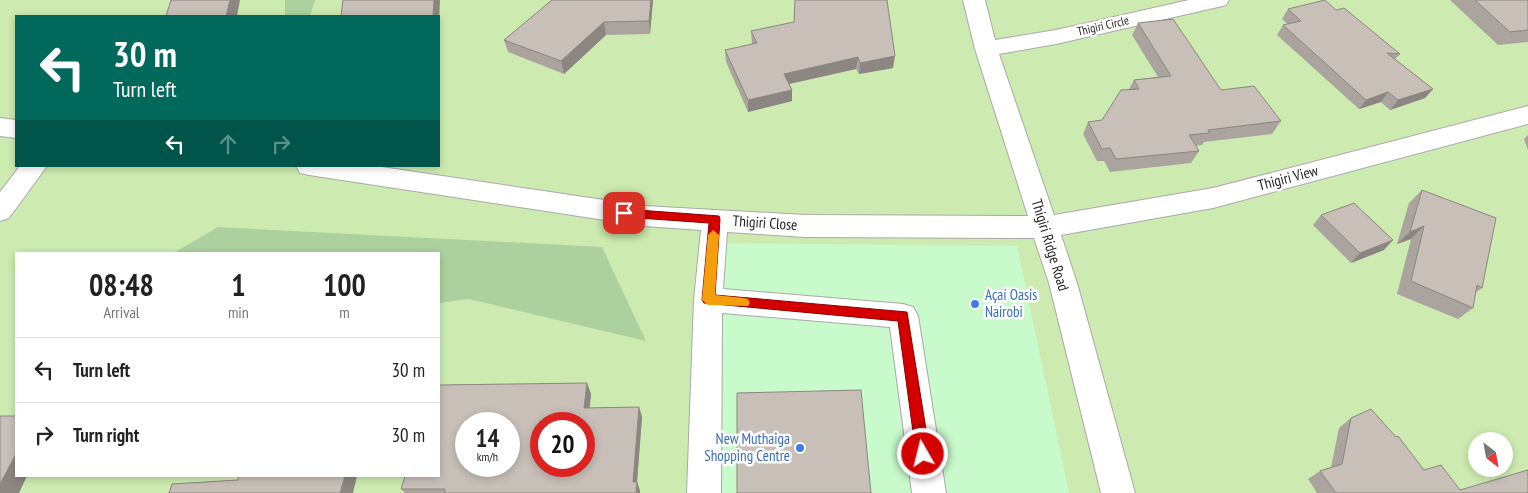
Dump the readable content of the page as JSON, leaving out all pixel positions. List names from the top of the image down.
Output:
{
  "streets": {
    "street": [
      "Thigiri Circle",
      "Thigiri View",
      "Thigiri Close",
      "Thigiri Ridge Road"
    ]
  },
  "crossings": [
    ["Thigiri Circle", "Thigiri Ridge Road"],
    ["Thigiri View", "Thigiri Close"],
    ["Thigiri View", "Thigiri Ridge Road"],
    ["Thigiri Close", "Thigiri Ridge Road"]
  ],
  "places": ["Açaí Oasis Nairobi", "New Muthaiga Shopping Centre"],
  "north": "bottom right",
  "page": {
    "turn": ["30 m", "Turn left"],
    "eta": [
      "08:48",
      "Arrival",
      "1",
      "min",
      "100",
      "m"
    ],
    "list": [
      {
        "name": "Turn left",
        "value": "30 m"
      },
      {
        "name": "Turn right",
        "value": "30 m"
      }
    ],
    "speed": "14 km/h",
    "limit": "20"
  }
}
